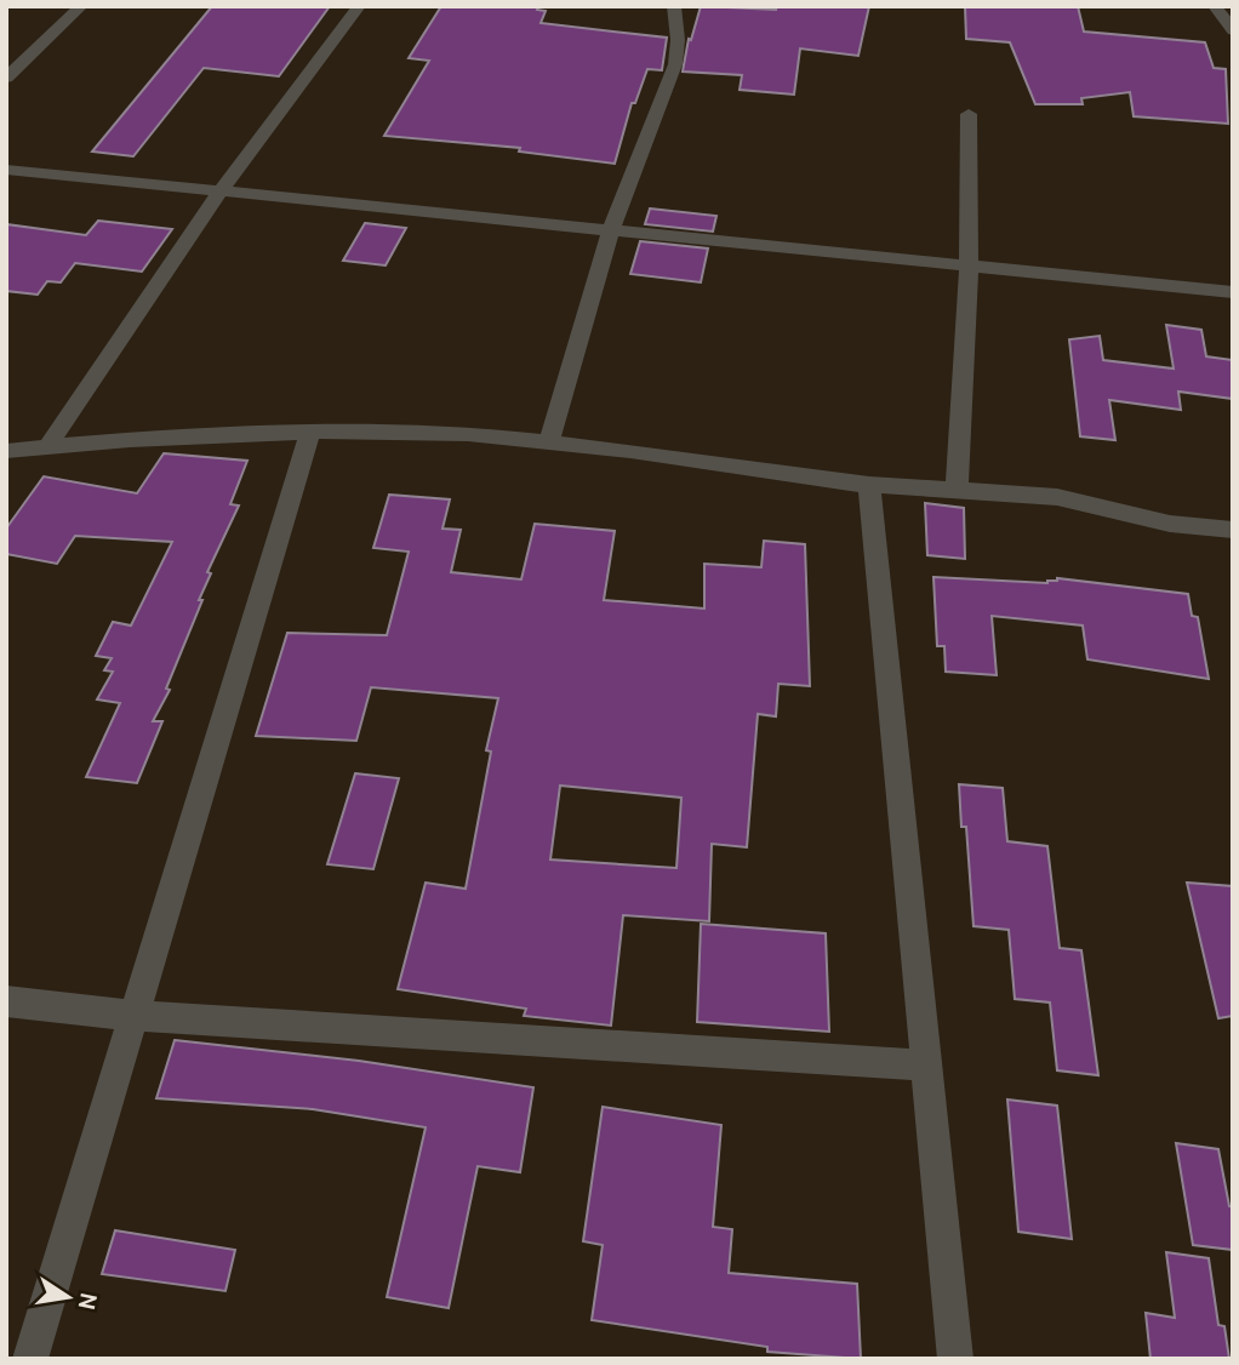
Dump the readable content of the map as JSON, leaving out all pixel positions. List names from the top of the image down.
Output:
{
  "north": "right"
}
